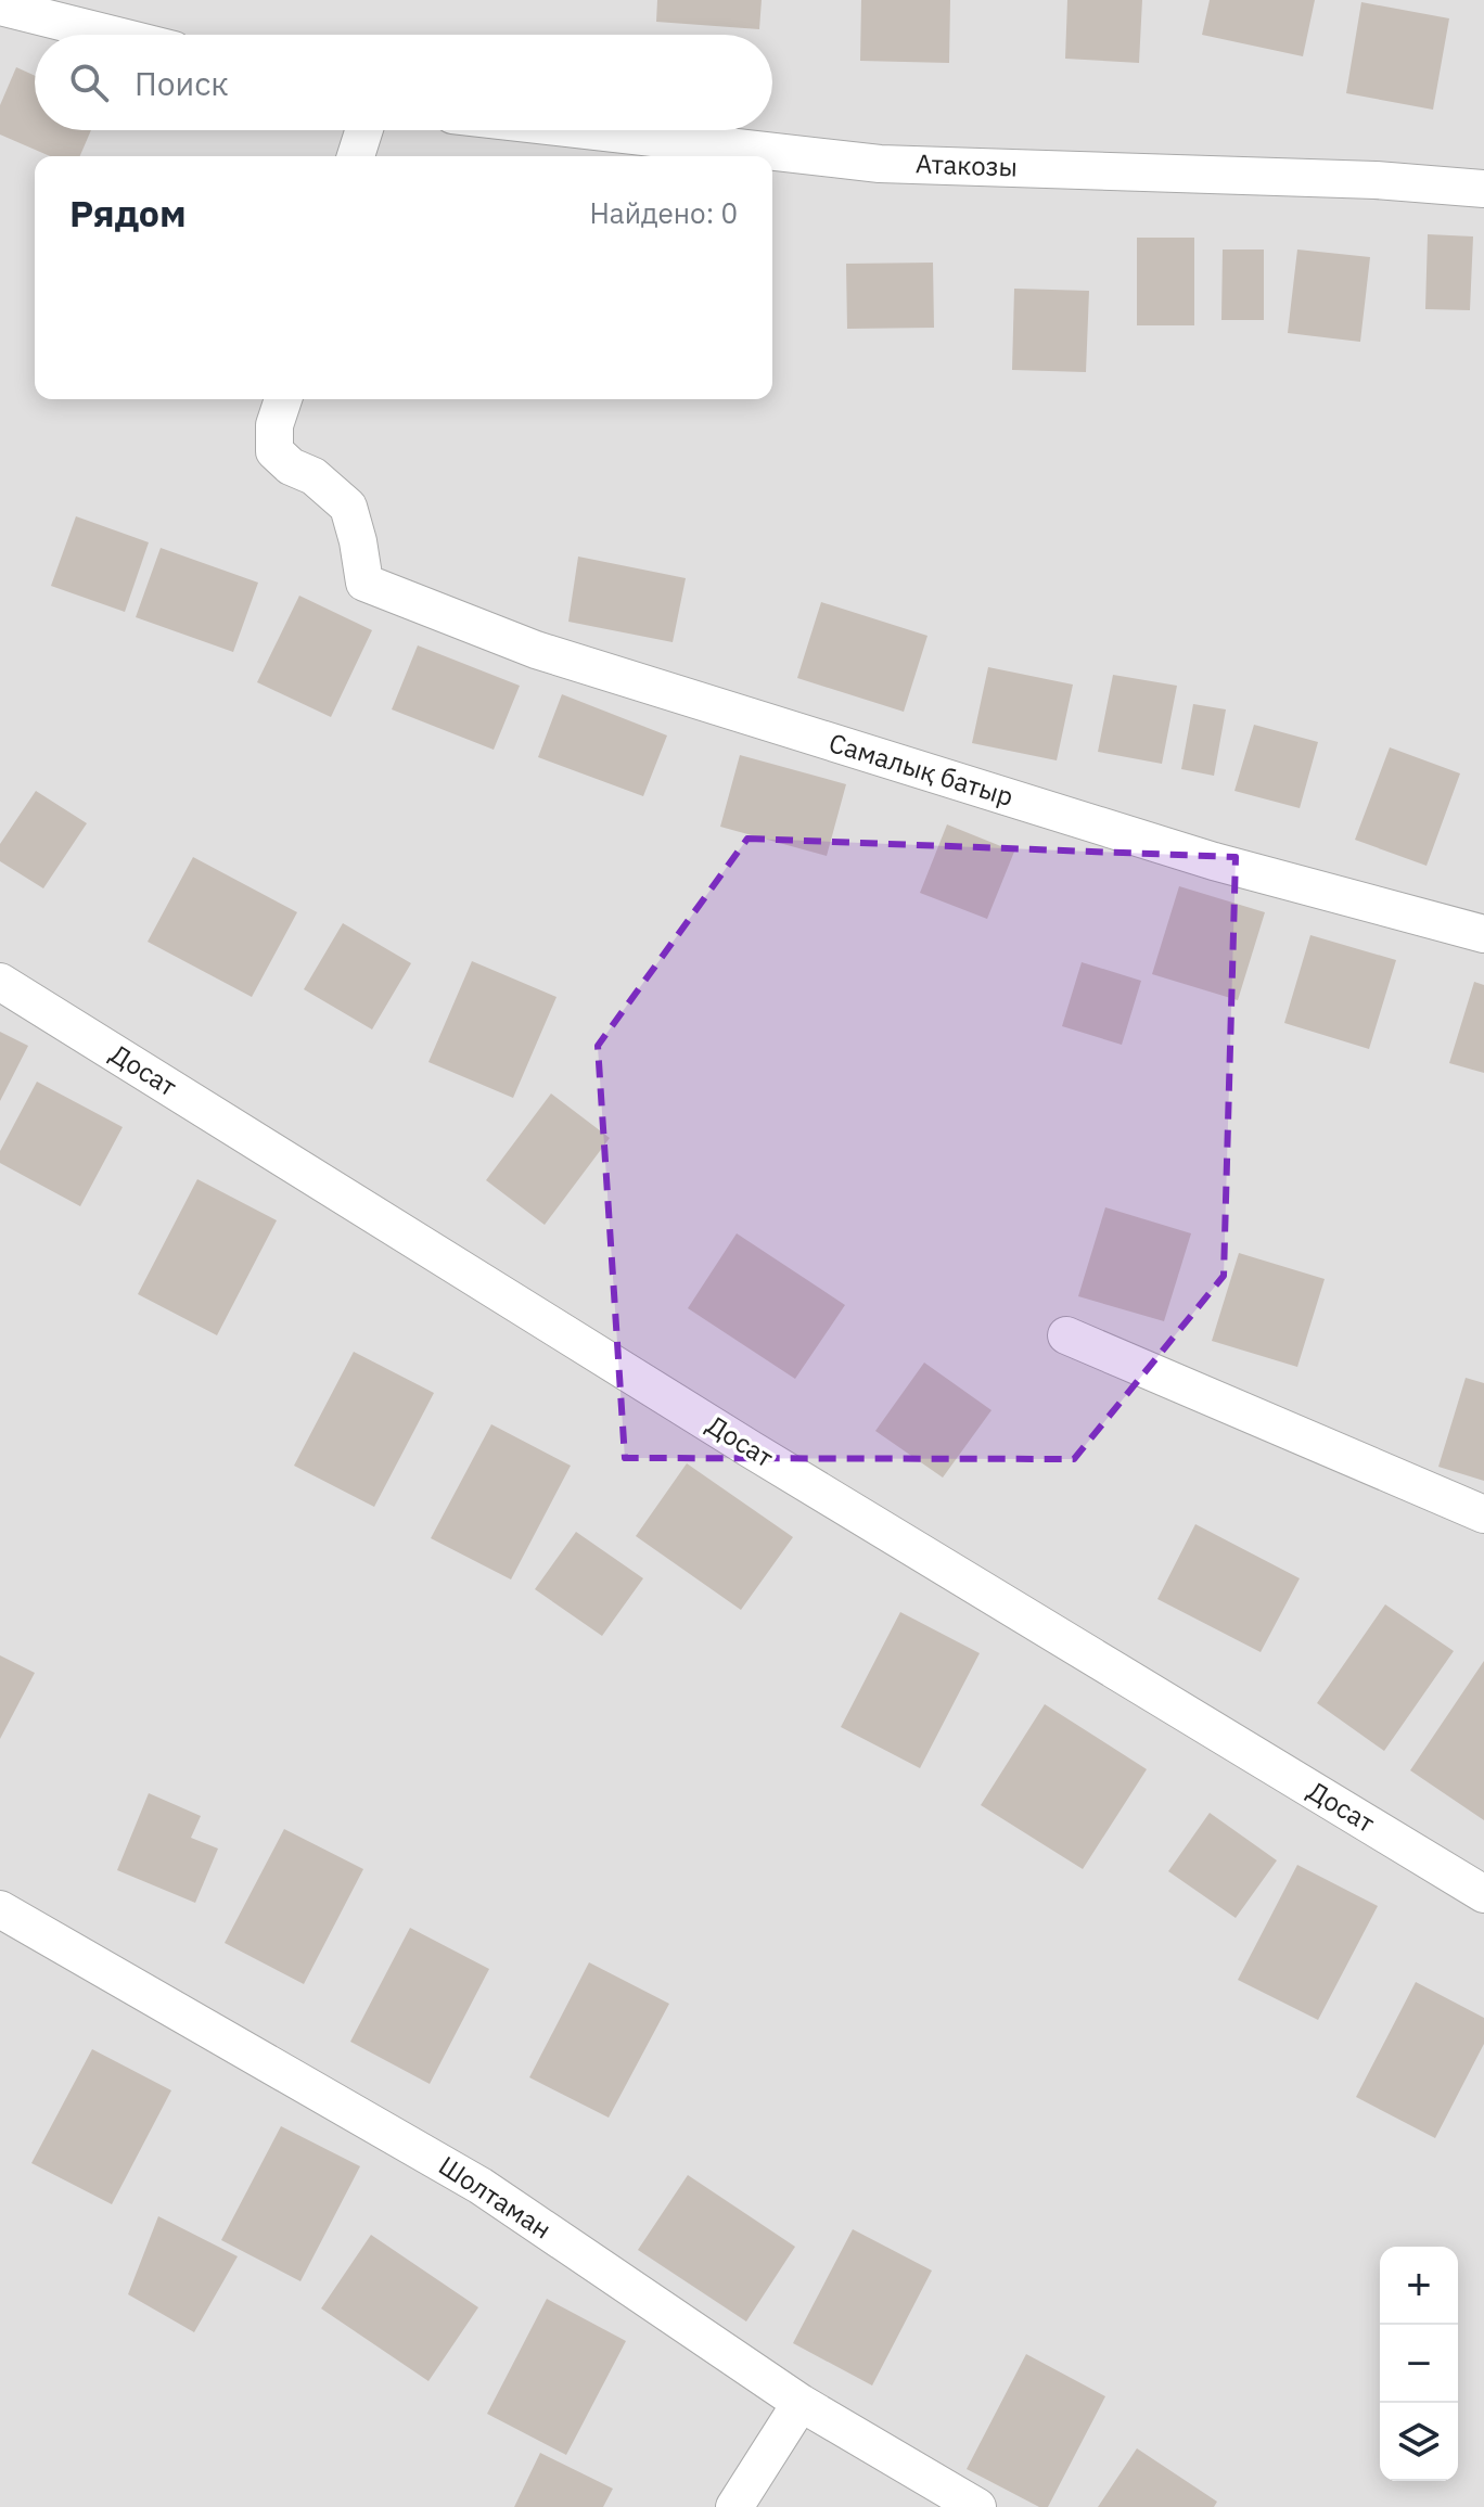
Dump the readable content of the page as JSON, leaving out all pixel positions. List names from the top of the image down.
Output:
{
  "streets": {
    "street": [
      "Атакозы",
      "Самалық батыр",
      "Досат",
      "Шолтаман"
    ]
  },
  "page": {
    "search": "Поиск",
    "heading": ["Рядом", "Найдено: 0"],
    "map_buttons": ["+", "−"]
  }
}
